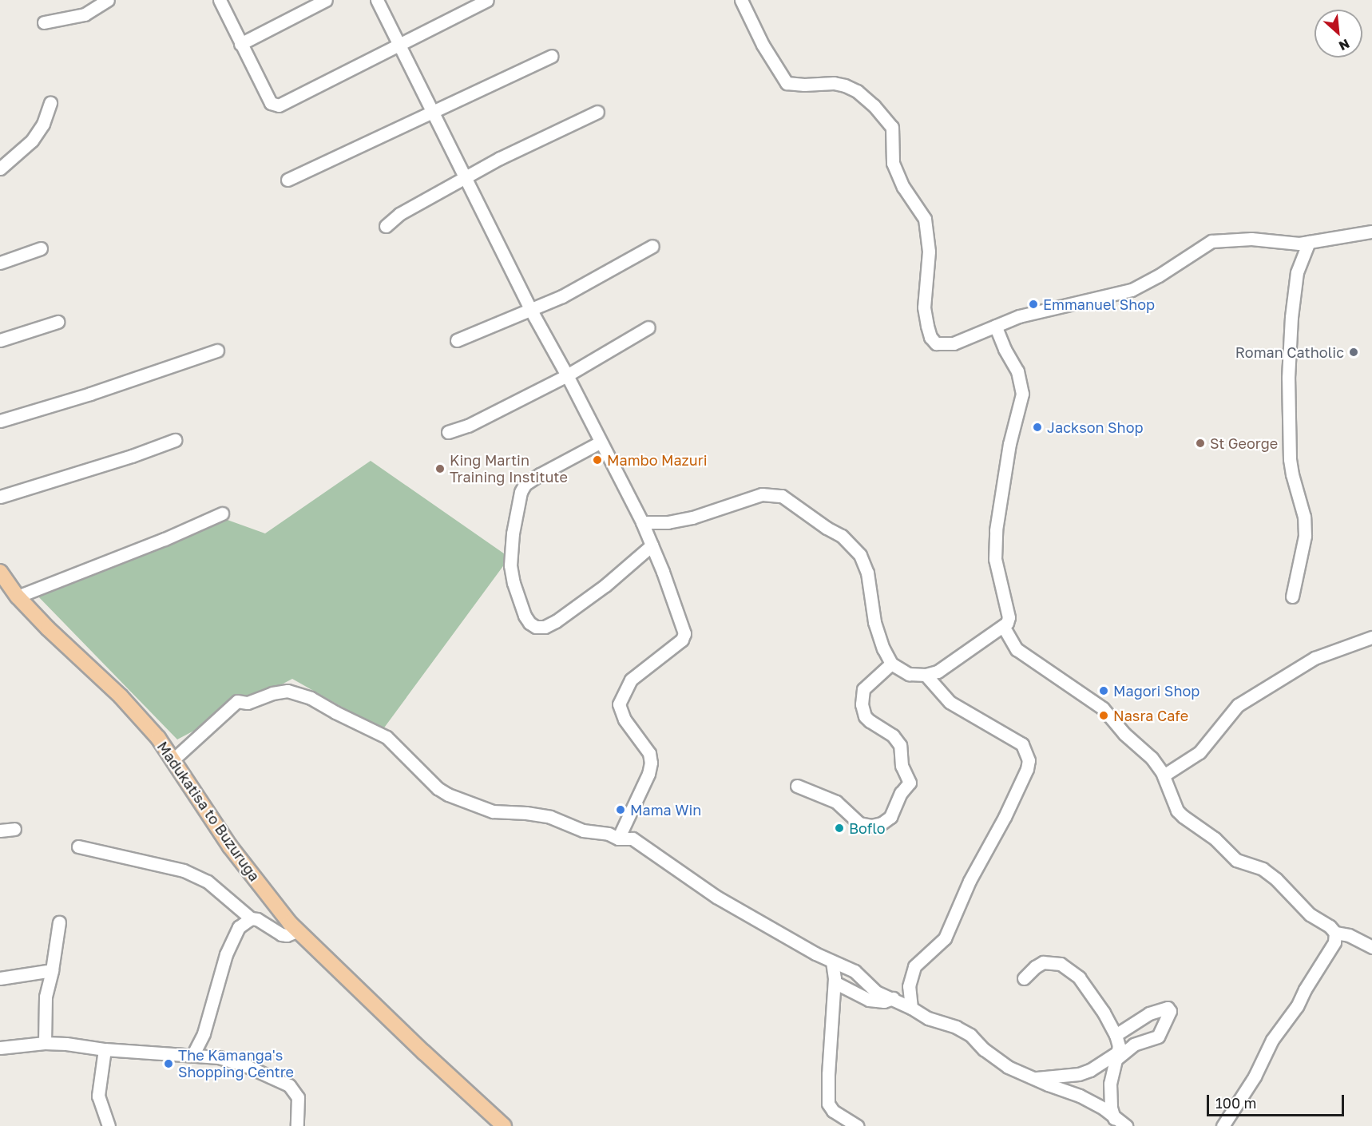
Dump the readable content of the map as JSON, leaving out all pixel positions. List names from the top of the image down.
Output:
{
  "streets": {
    "main road": ["Madukatisa to Buzuruga"]
  },
  "places": [
    "Emmanuel Shop",
    "Roman Catholic",
    "Jackson Shop",
    "St George",
    "Mambo Mazuri",
    "King Martin Training Institute",
    "Magori Shop",
    "Nasra Cafe",
    "Mama Win",
    "Boflo",
    "The Kamanga's Shopping Centre"
  ],
  "scale_bar": "100 m",
  "north": "bottom right"
}
